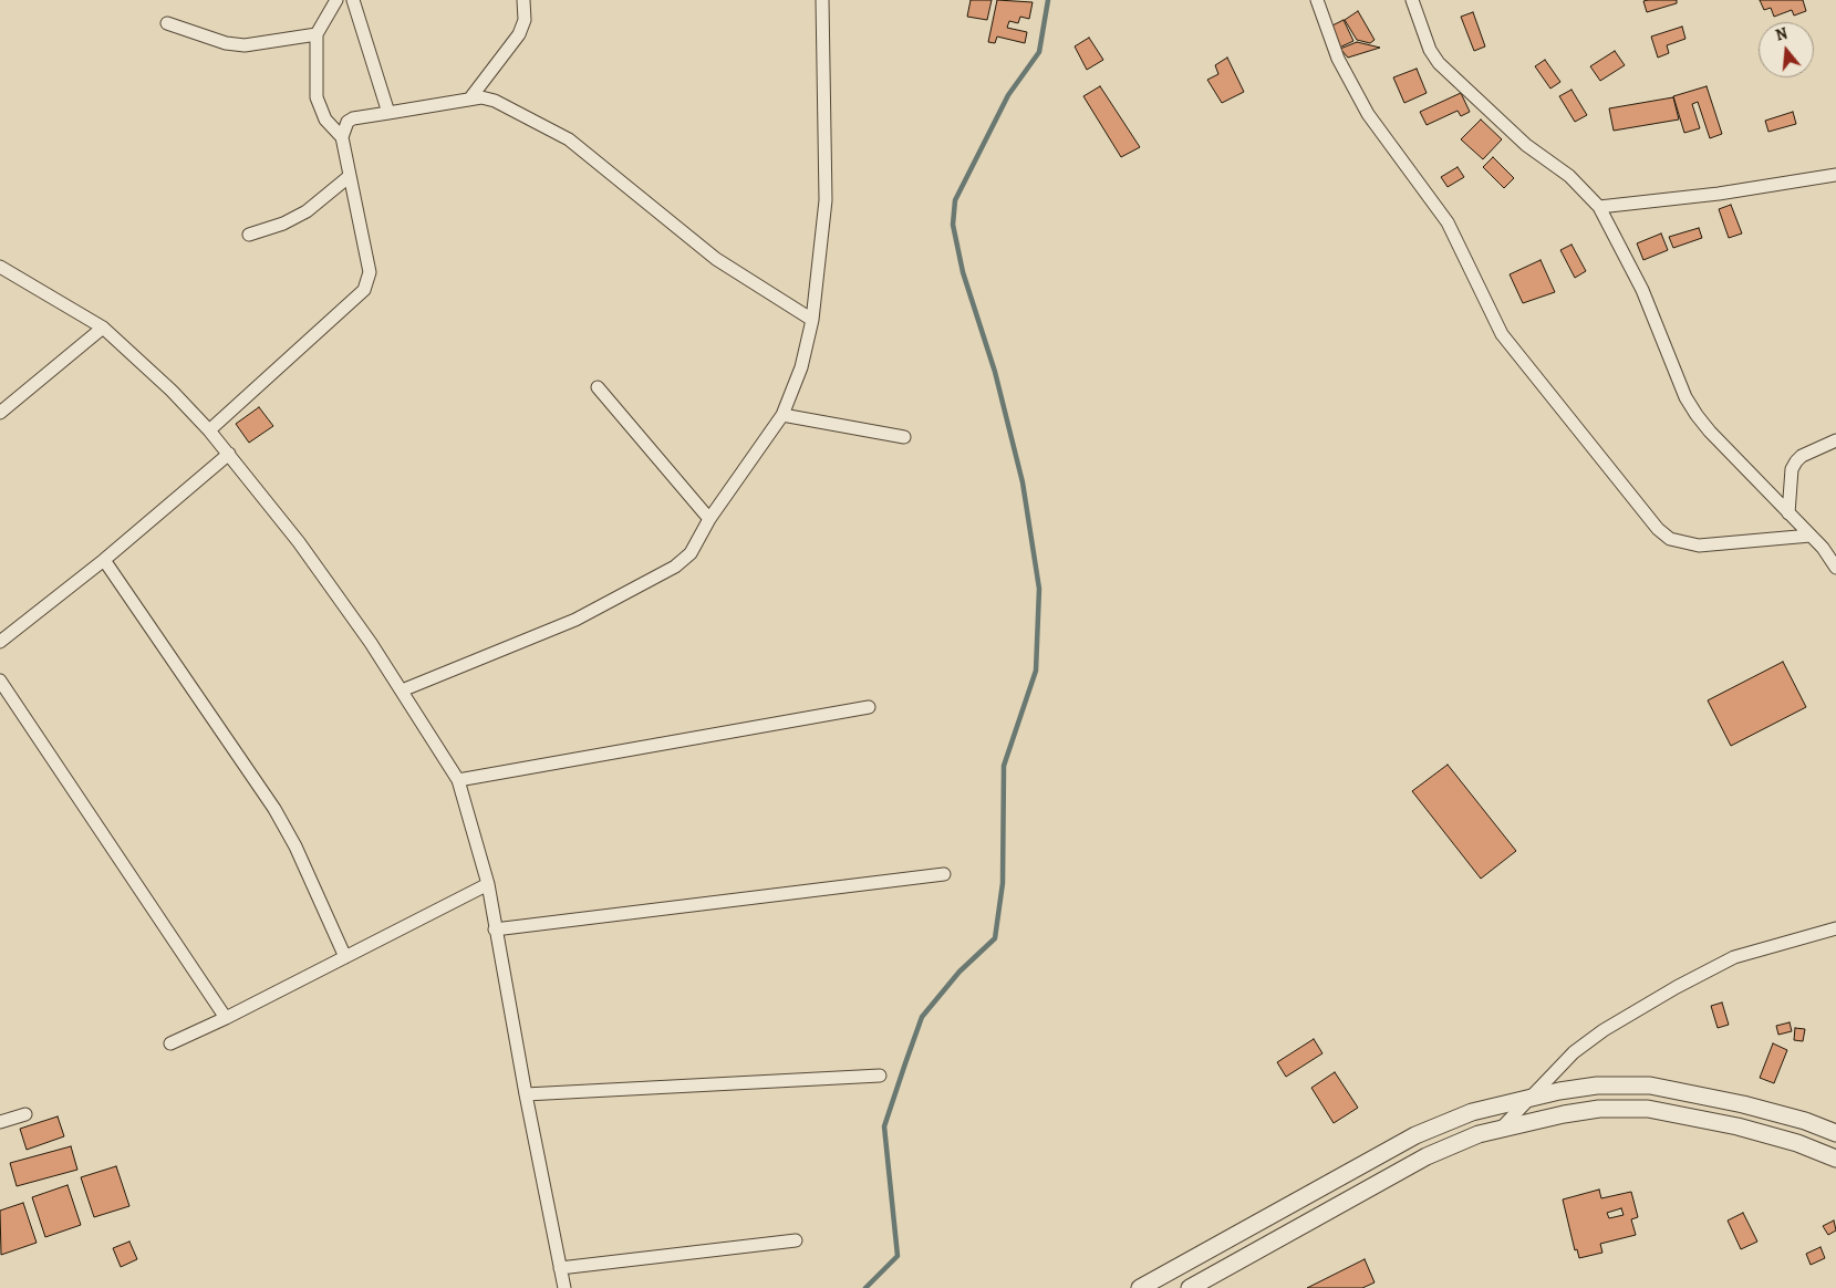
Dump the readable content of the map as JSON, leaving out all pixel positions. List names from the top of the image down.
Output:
{
  "north": "top"
}
